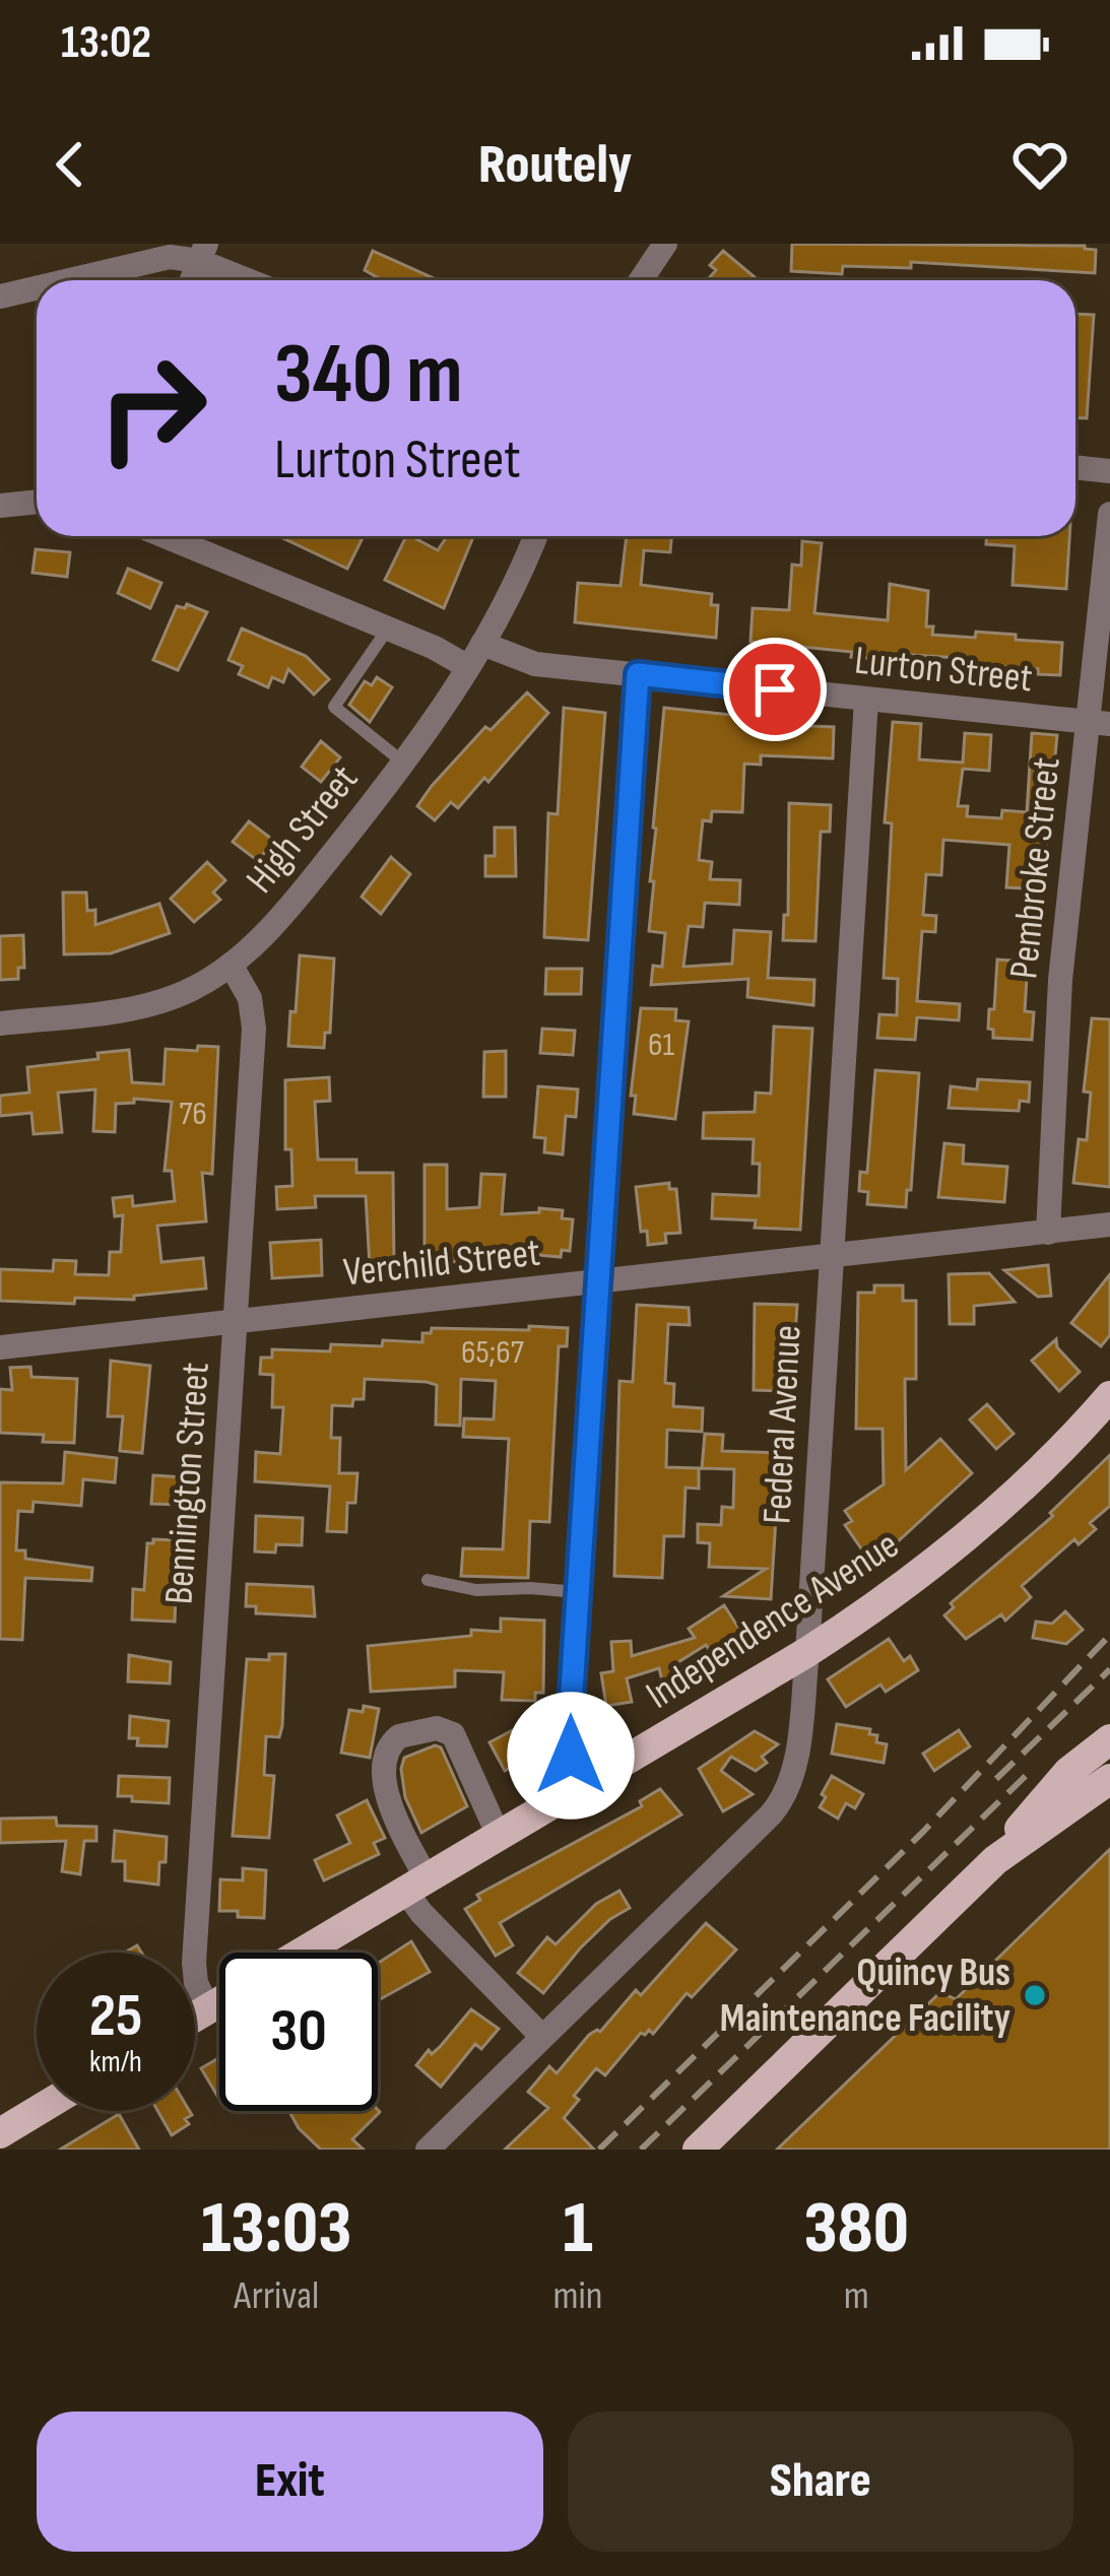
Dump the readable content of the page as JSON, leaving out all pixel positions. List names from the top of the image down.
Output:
{
  "streets": {
    "main road": ["Independence Avenue"],
    "street": [
      "Lurton Street",
      "High Street",
      "Pembroke Street",
      "Verchild Street",
      "Federal Avenue",
      "Bennington Street"
    ]
  },
  "crossings": [
    ["Lurton Street", "High Street"],
    ["Lurton Street", "Pembroke Street"],
    ["Lurton Street", "Federal Avenue"],
    ["High Street", "Bennington Street"],
    ["Pembroke Street", "Verchild Street"],
    ["Verchild Street", "Federal Avenue"],
    ["Verchild Street", "Bennington Street"],
    ["Federal Avenue", "Independence Avenue"]
  ],
  "places": ["Quincy Bus Maintenance Facility"],
  "house_numbers": ["61", "76", "65;67"],
  "page": {
    "status": "13:02",
    "header": "Routely",
    "turn": ["340 m", "Lurton Street"],
    "speed": "25 km/h",
    "limit": "30",
    "eta": [
      "13:03",
      "Arrival",
      "1",
      "min",
      "380",
      "m"
    ],
    "buttons": ["Exit", "Share"]
  }
}
